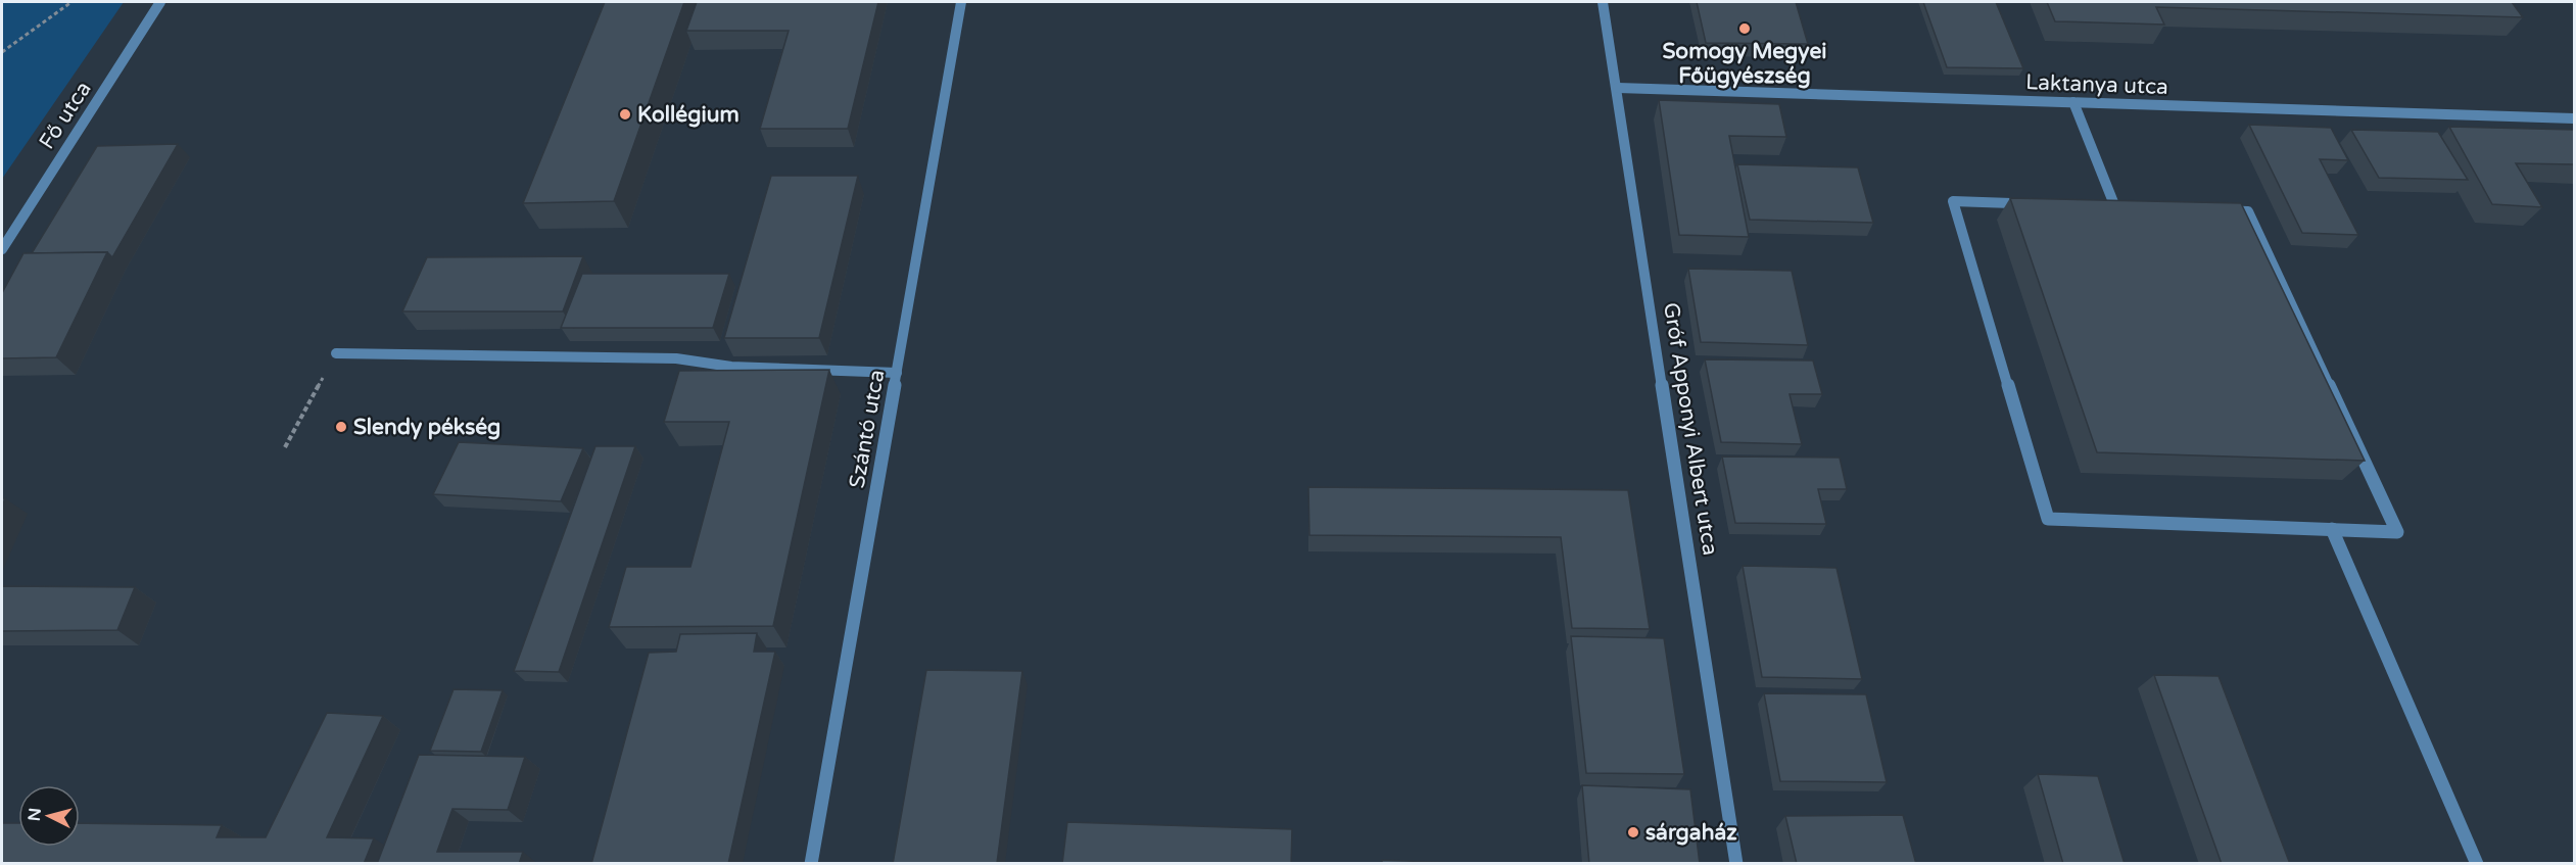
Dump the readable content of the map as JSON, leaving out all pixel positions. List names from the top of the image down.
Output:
{
  "streets": {
    "street": [
      "Laktanya utca",
      "Fő utca",
      "Szántó utca",
      "Gróf Apponyi Albert utca"
    ]
  },
  "crossings": [
    ["Laktanya utca", "Gróf Apponyi Albert utca"]
  ],
  "places": [
    "Somogy Megyei Főügyészség",
    "Kollégium",
    "Slendy pékség",
    "sárgaház"
  ],
  "north": "left"
}
